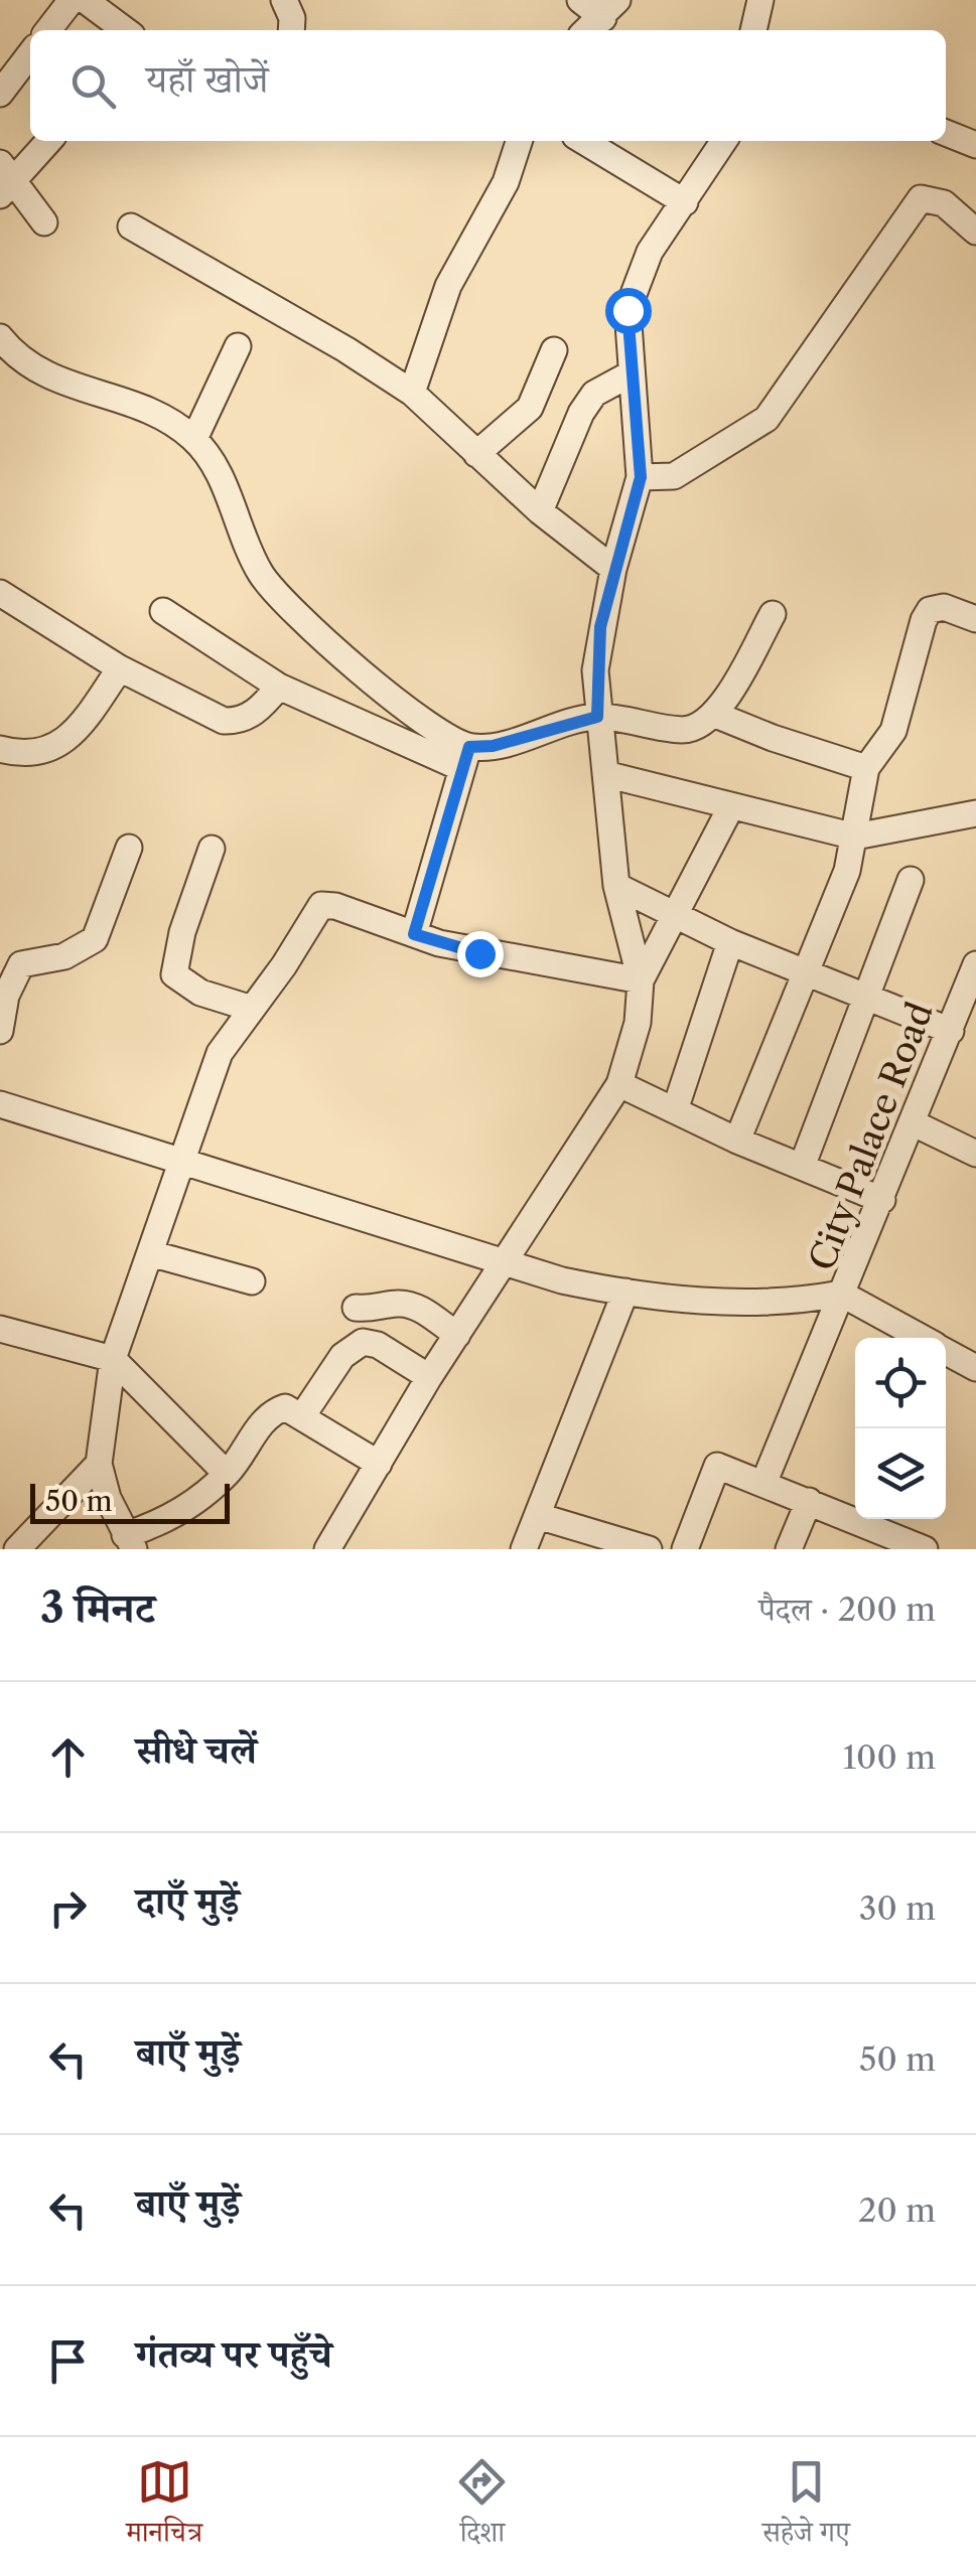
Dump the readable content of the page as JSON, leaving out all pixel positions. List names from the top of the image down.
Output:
{
  "streets": {
    "street": ["City Palace Road"]
  },
  "scale_bar": "50 m",
  "page": {
    "search": "यहाँ खोजें",
    "scale": "50 m",
    "heading": ["3 मिनट", "पैदल · 200 m"],
    "list": [
      ["सीधे चलें", "100 m"],
      ["दाएँ मुड़ें", "30 m"],
      ["बाएँ मुड़ें", "50 m"],
      ["बाएँ मुड़ें", "20 m"],
      "गंतव्य पर पहुँचे"
    ],
    "nav": ["मानचित्र", "दिशा", "सहेजे गए"]
  }
}
